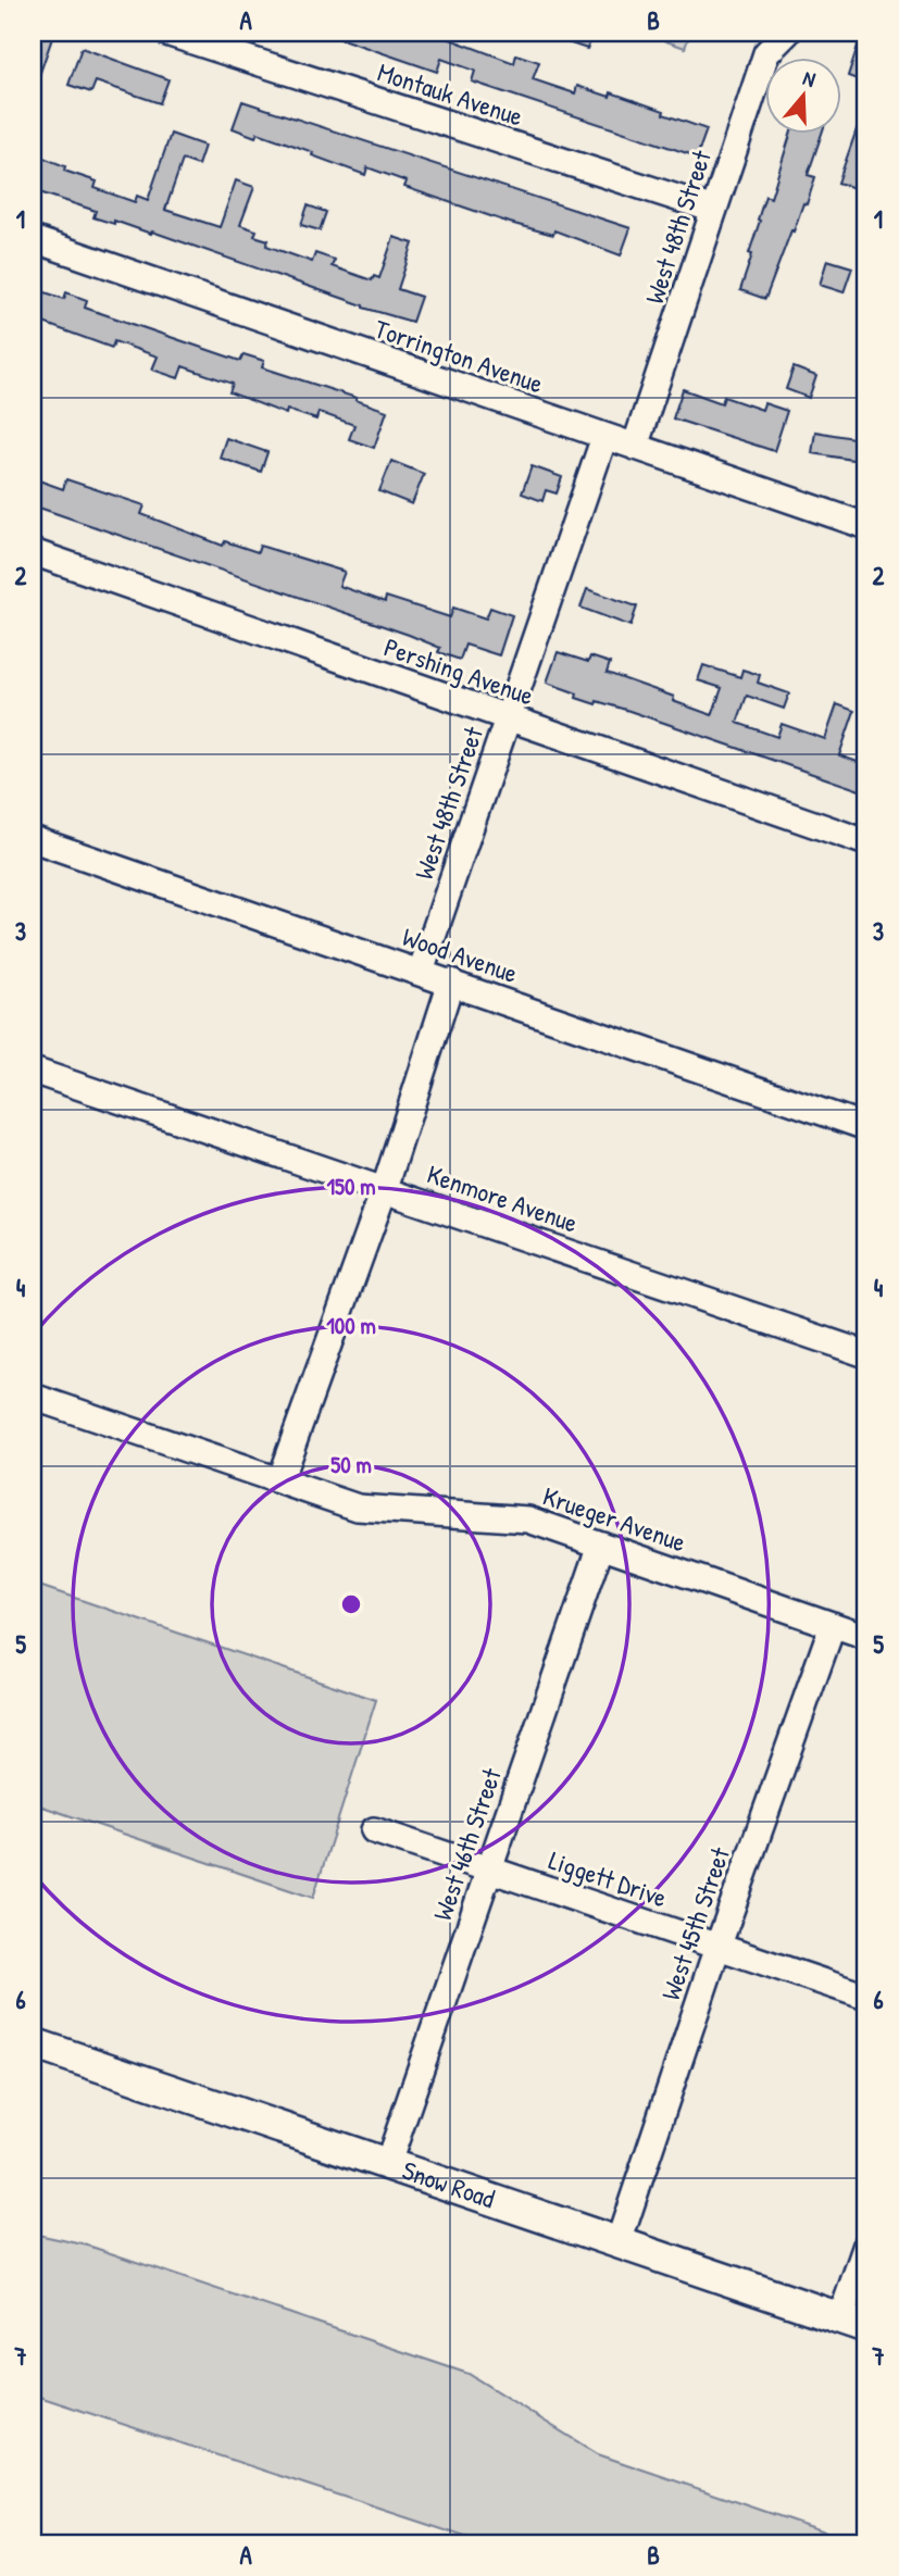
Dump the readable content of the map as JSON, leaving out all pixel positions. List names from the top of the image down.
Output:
{
  "streets": {
    "main road": ["Snow Road"],
    "street": [
      "Montauk Avenue",
      "West 48th Street",
      "Torrington Avenue",
      "Pershing Avenue",
      "Wood Avenue",
      "Kenmore Avenue",
      "Krueger Avenue",
      "West 46th Street",
      "Liggett Drive",
      "West 45th Street"
    ]
  },
  "crossings": [
    ["Montauk Avenue", "West 48th Street"],
    ["West 48th Street", "Torrington Avenue"],
    ["West 48th Street", "Pershing Avenue"],
    ["West 48th Street", "Wood Avenue"],
    ["Krueger Avenue", "West 46th Street"],
    ["Krueger Avenue", "West 45th Street"],
    ["West 46th Street", "Liggett Drive"],
    ["West 46th Street", "Snow Road"],
    ["Liggett Drive", "West 45th Street"],
    ["West 45th Street", "Snow Road"]
  ],
  "north": "top",
  "grid": {
    "columns": ["A", "B"],
    "rows": [
      "1",
      "2",
      "3",
      "4",
      "5",
      "6",
      "7"
    ]
  },
  "rings": ["150 m", "100 m", "50 m"]
}
